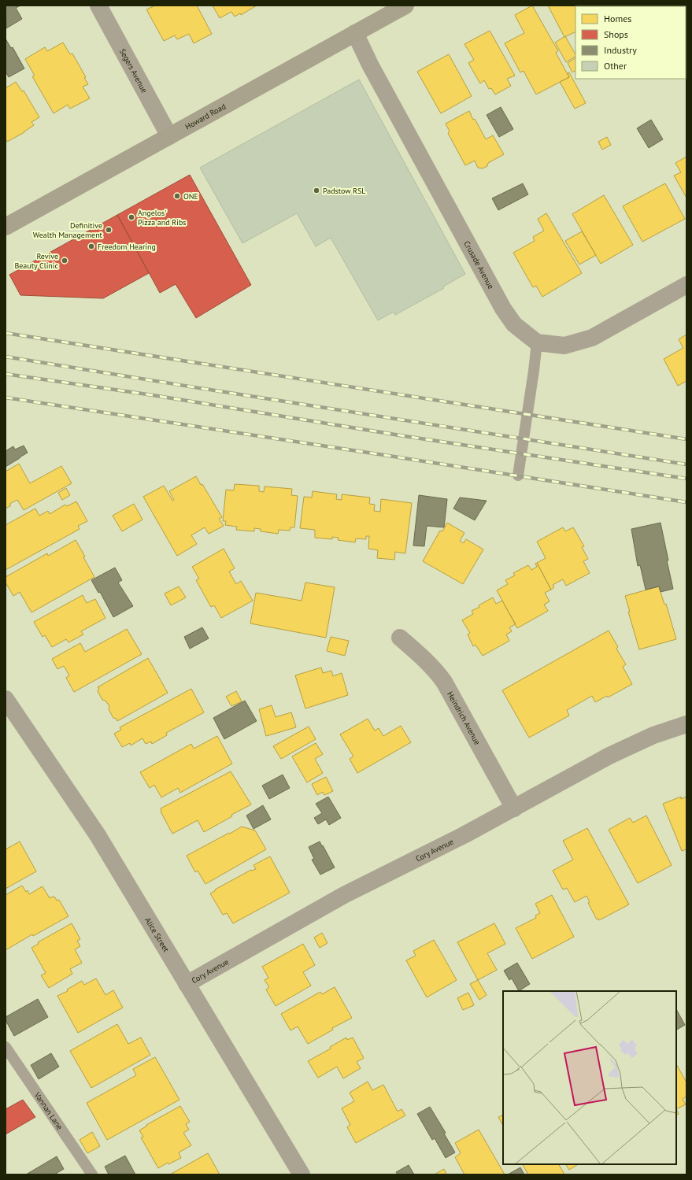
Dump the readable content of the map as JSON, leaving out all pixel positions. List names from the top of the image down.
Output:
{
  "streets": {
    "street": [
      "Segers Avenue",
      "Howard Road",
      "Crusade Avenue",
      "Heindrich Avenue",
      "Cory Avenue",
      "Alice Street"
    ],
    "lane": ["Vannan Lane"]
  },
  "crossings": [
    ["Segers Avenue", "Howard Road"],
    ["Howard Road", "Crusade Avenue"],
    ["Heindrich Avenue", "Cory Avenue"],
    ["Cory Avenue", "Alice Street"]
  ],
  "places": [
    "Padstow RSL",
    "ONE",
    "Angelos' Pizza and Ribs",
    "Definitive Wealth Management",
    "Freedom Hearing",
    "Revive Beauty Clinic"
  ],
  "legend": [
    "Homes",
    "Shops",
    "Industry",
    "Other"
  ]
}
